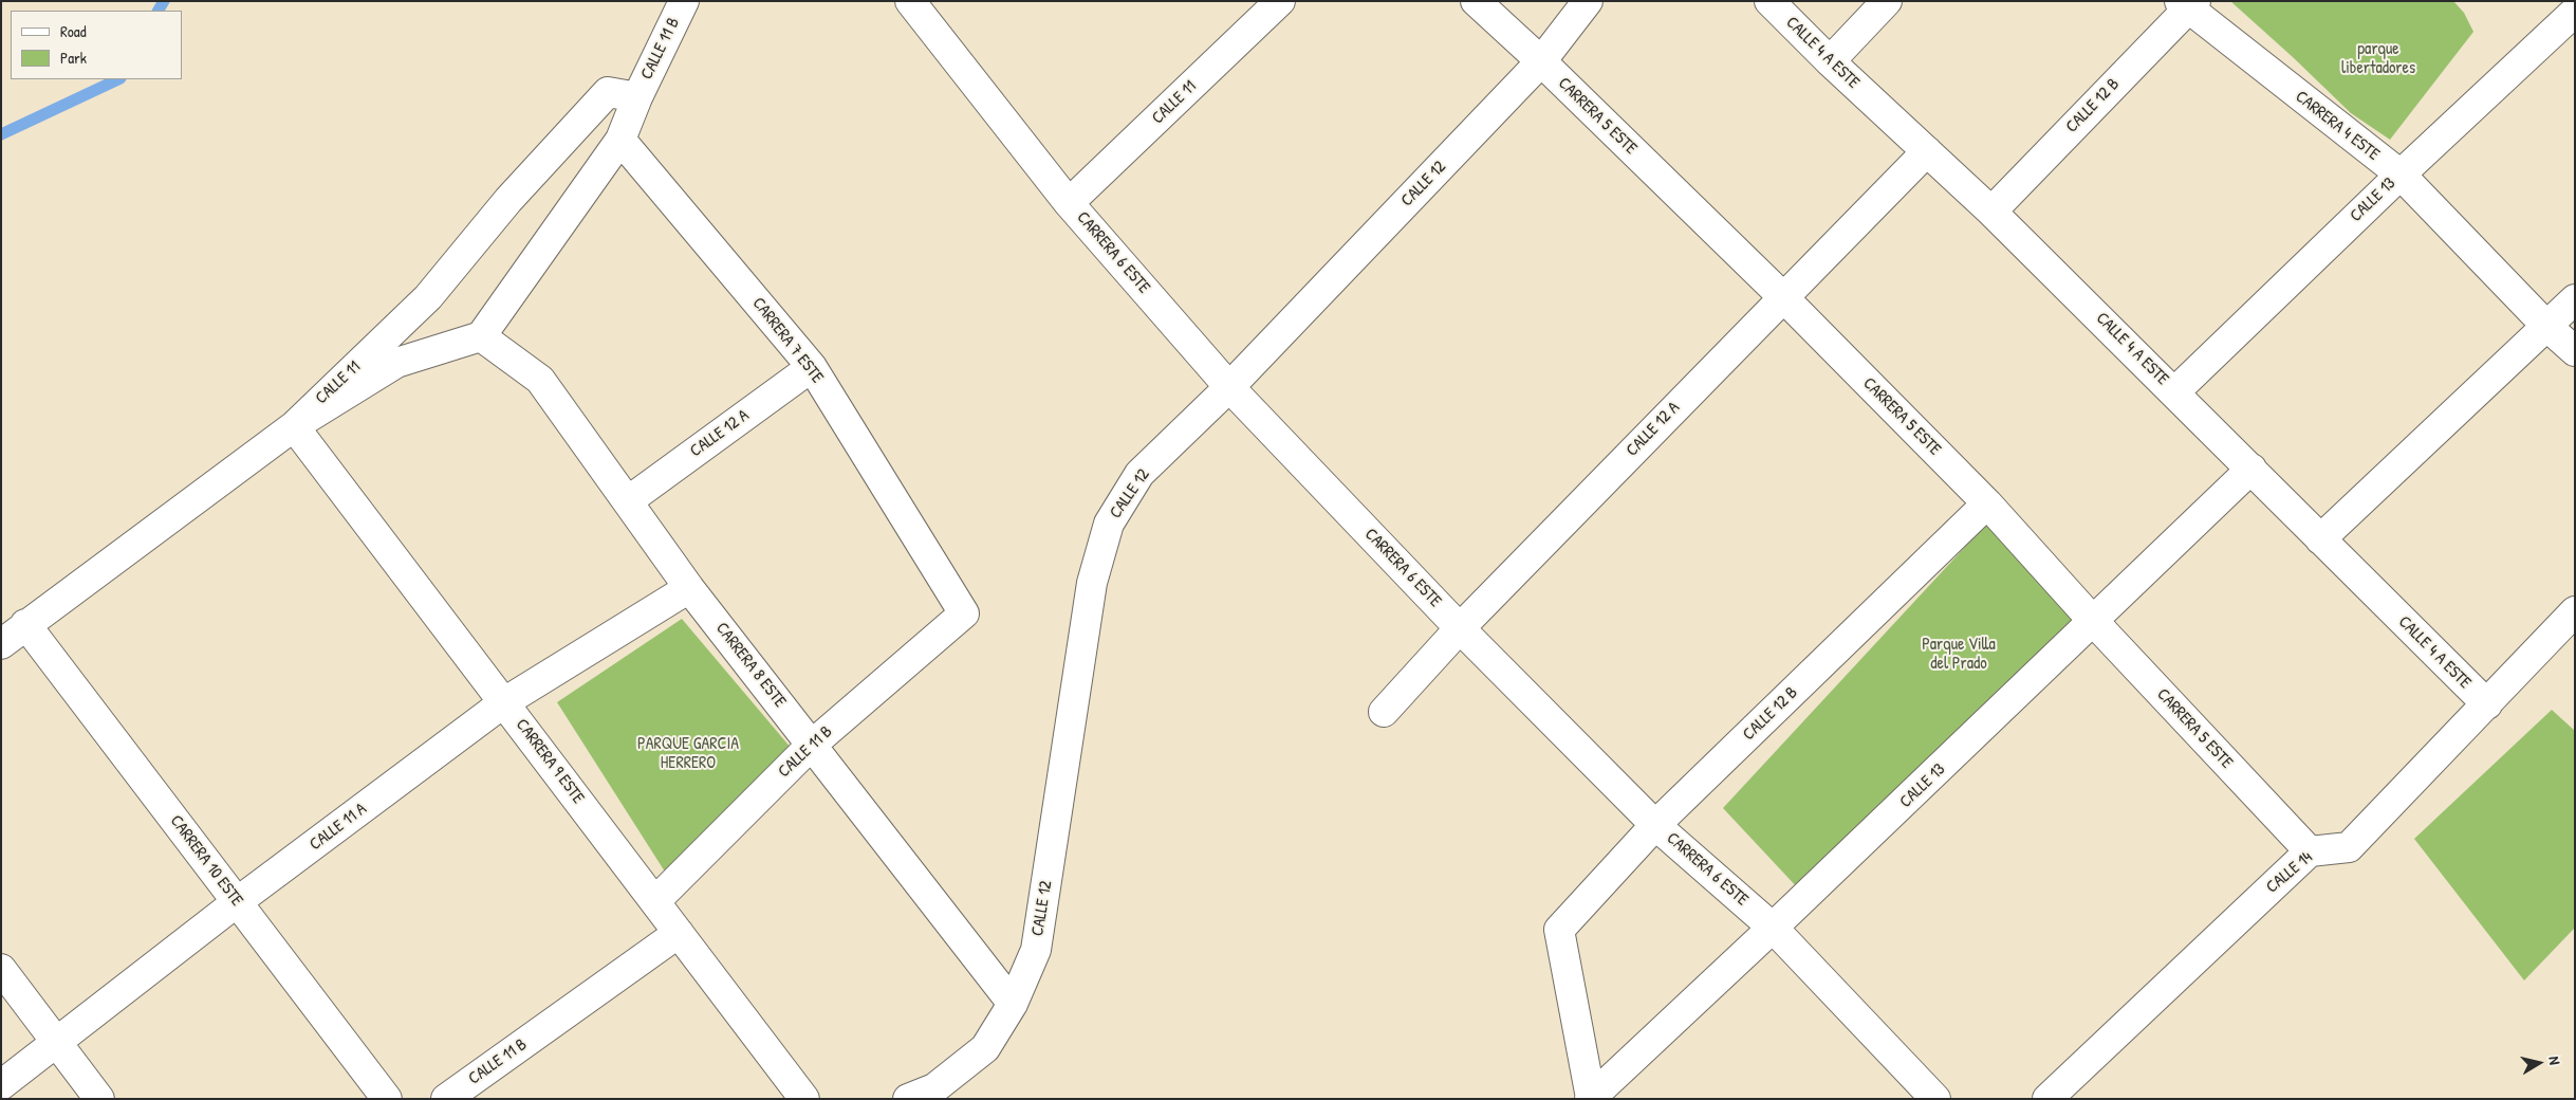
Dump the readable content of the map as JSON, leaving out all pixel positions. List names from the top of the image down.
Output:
{
  "streets": {
    "street": [
      "CALLE 11 B",
      "CALLE 4 A ESTE",
      "CALLE 11",
      "CALLE 12 B",
      "CARRERA 5 ESTE",
      "CARRERA 4 ESTE",
      "CALLE 12",
      "CALLE 13",
      "CARRERA 6 ESTE",
      "CARRERA 7 ESTE",
      "CALLE 12 A",
      "CARRERA 8 ESTE",
      "CARRERA 9 ESTE",
      "CALLE 11 A",
      "CARRERA 10 ESTE",
      "CALLE 14"
    ]
  },
  "crossings": [
    ["CALLE 11 B", "CALLE 11"],
    ["CALLE 11 B", "CARRERA 7 ESTE"],
    ["CALLE 11 B", "CARRERA 8 ESTE"],
    ["CALLE 11 B", "CARRERA 9 ESTE"],
    ["CALLE 4 A ESTE", "CALLE 12 B"],
    ["CALLE 4 A ESTE", "CALLE 13"],
    ["CALLE 4 A ESTE", "CALLE 12 A"],
    ["CALLE 4 A ESTE", "CALLE 14"],
    ["CALLE 11", "CARRERA 6 ESTE"],
    ["CALLE 11", "CARRERA 9 ESTE"],
    ["CALLE 11", "CARRERA 10 ESTE"],
    ["CALLE 12 B", "CARRERA 5 ESTE"],
    ["CALLE 12 B", "CARRERA 4 ESTE"],
    ["CALLE 12 B", "CALLE 13"],
    ["CALLE 12 B", "CARRERA 6 ESTE"],
    ["CARRERA 5 ESTE", "CALLE 12"],
    ["CARRERA 5 ESTE", "CALLE 13"],
    ["CARRERA 5 ESTE", "CALLE 12 A"],
    ["CARRERA 5 ESTE", "CALLE 14"],
    ["CARRERA 4 ESTE", "CALLE 13"],
    ["CALLE 12", "CARRERA 6 ESTE"],
    ["CALLE 12", "CARRERA 8 ESTE"],
    ["CALLE 13", "CARRERA 6 ESTE"],
    ["CARRERA 6 ESTE", "CALLE 12 A"],
    ["CARRERA 7 ESTE", "CALLE 12 A"],
    ["CALLE 12 A", "CARRERA 8 ESTE"],
    ["CARRERA 8 ESTE", "CALLE 11 A"],
    ["CARRERA 9 ESTE", "CALLE 11 A"],
    ["CALLE 11 A", "CARRERA 10 ESTE"]
  ],
  "parks": ["parque libertadores", "Parque Villa del Prado", "PARQUE GARCIA HERRERO"],
  "legend": ["Road", "Park"],
  "north": "right"
}
